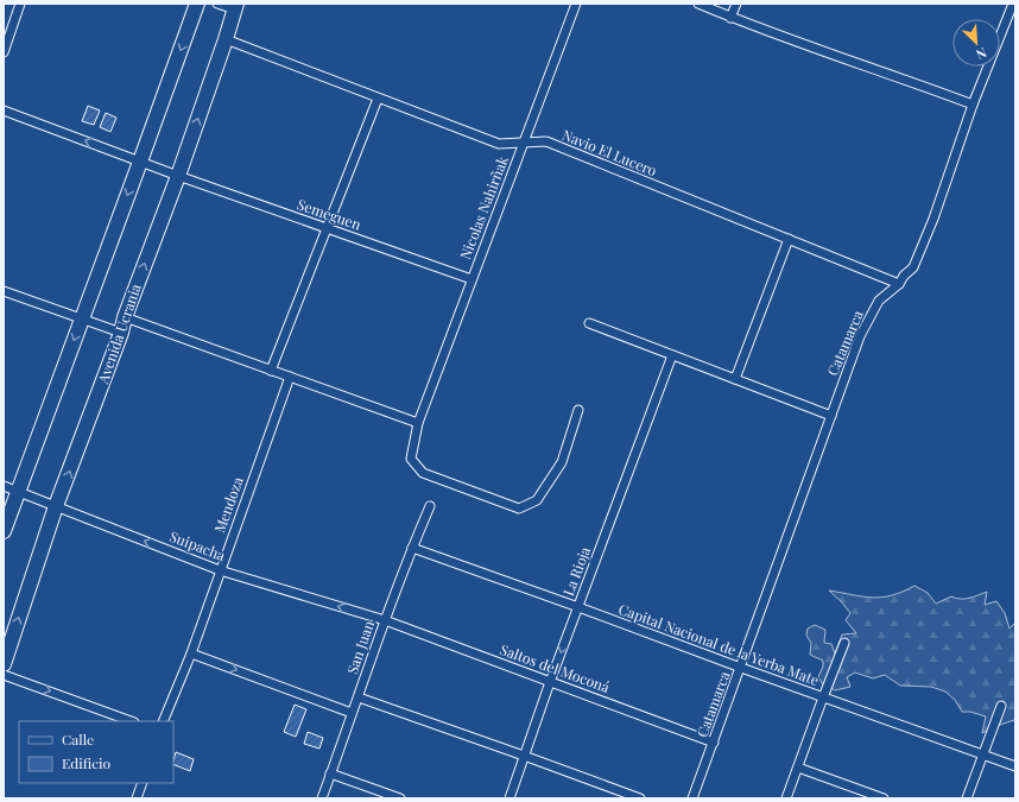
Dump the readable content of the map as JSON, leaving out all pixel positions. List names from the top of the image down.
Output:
{
  "streets": {
    "main road": ["Avenida Ucrania"],
    "street": [
      "Navio El Lucero",
      "Nicolas Nahirñak",
      "Semeguen",
      "Catamarca",
      "Mendoza",
      "Suipacha",
      "La Rioja",
      "Capital Nacional de la Yerba Mate",
      "San Juan",
      "Saltos del Moconá"
    ]
  },
  "crossings": [
    ["Navio El Lucero", "Nicolas Nahirñak"],
    ["Navio El Lucero", "Avenida Ucrania"],
    ["Navio El Lucero", "Catamarca"],
    ["Nicolas Nahirñak", "Semeguen"],
    ["Semeguen", "Avenida Ucrania"],
    ["Avenida Ucrania", "Suipacha"],
    ["Catamarca", "Capital Nacional de la Yerba Mate"],
    ["Catamarca", "Saltos del Moconá"],
    ["Mendoza", "Suipacha"],
    ["Suipacha", "San Juan"],
    ["Suipacha", "Saltos del Moconá"],
    ["La Rioja", "Capital Nacional de la Yerba Mate"],
    ["La Rioja", "Saltos del Moconá"],
    ["Capital Nacional de la Yerba Mate", "San Juan"],
    ["San Juan", "Saltos del Moconá"]
  ],
  "one_way": ["Suipacha"],
  "legend": ["Calle", "Edificio"],
  "north": "bottom right"
}
